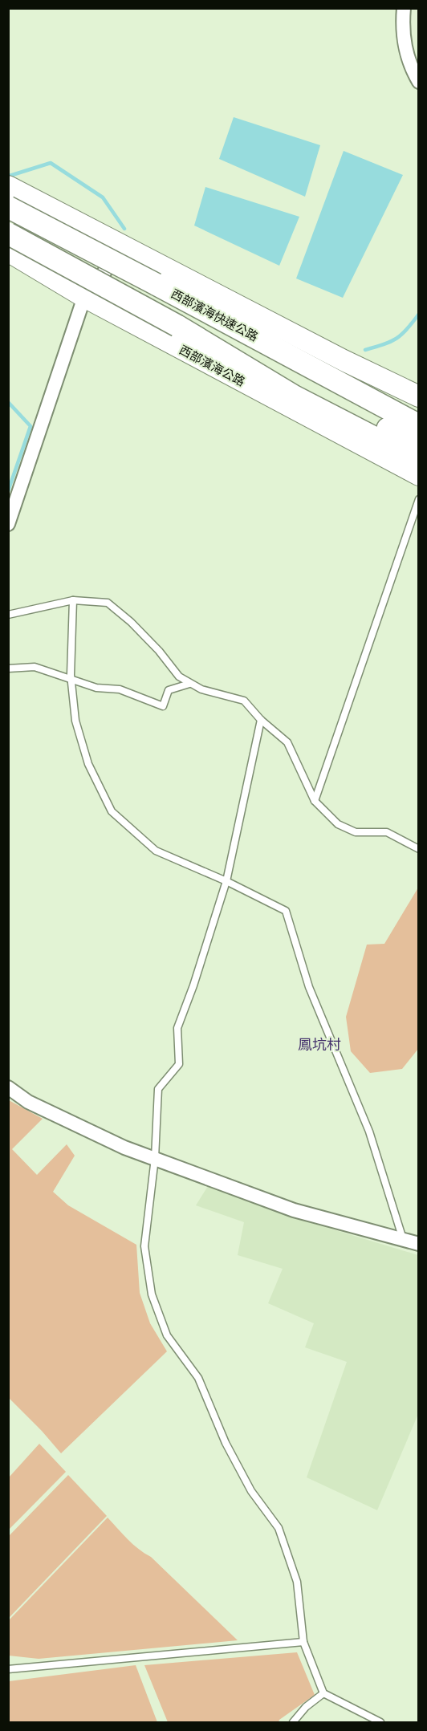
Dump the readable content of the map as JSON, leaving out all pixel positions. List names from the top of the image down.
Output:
{
  "streets": {
    "highway": ["西部濱海快速公路"],
    "main road": ["西部濱海公路"]
  },
  "districts": ["鳳坑村"]
}
